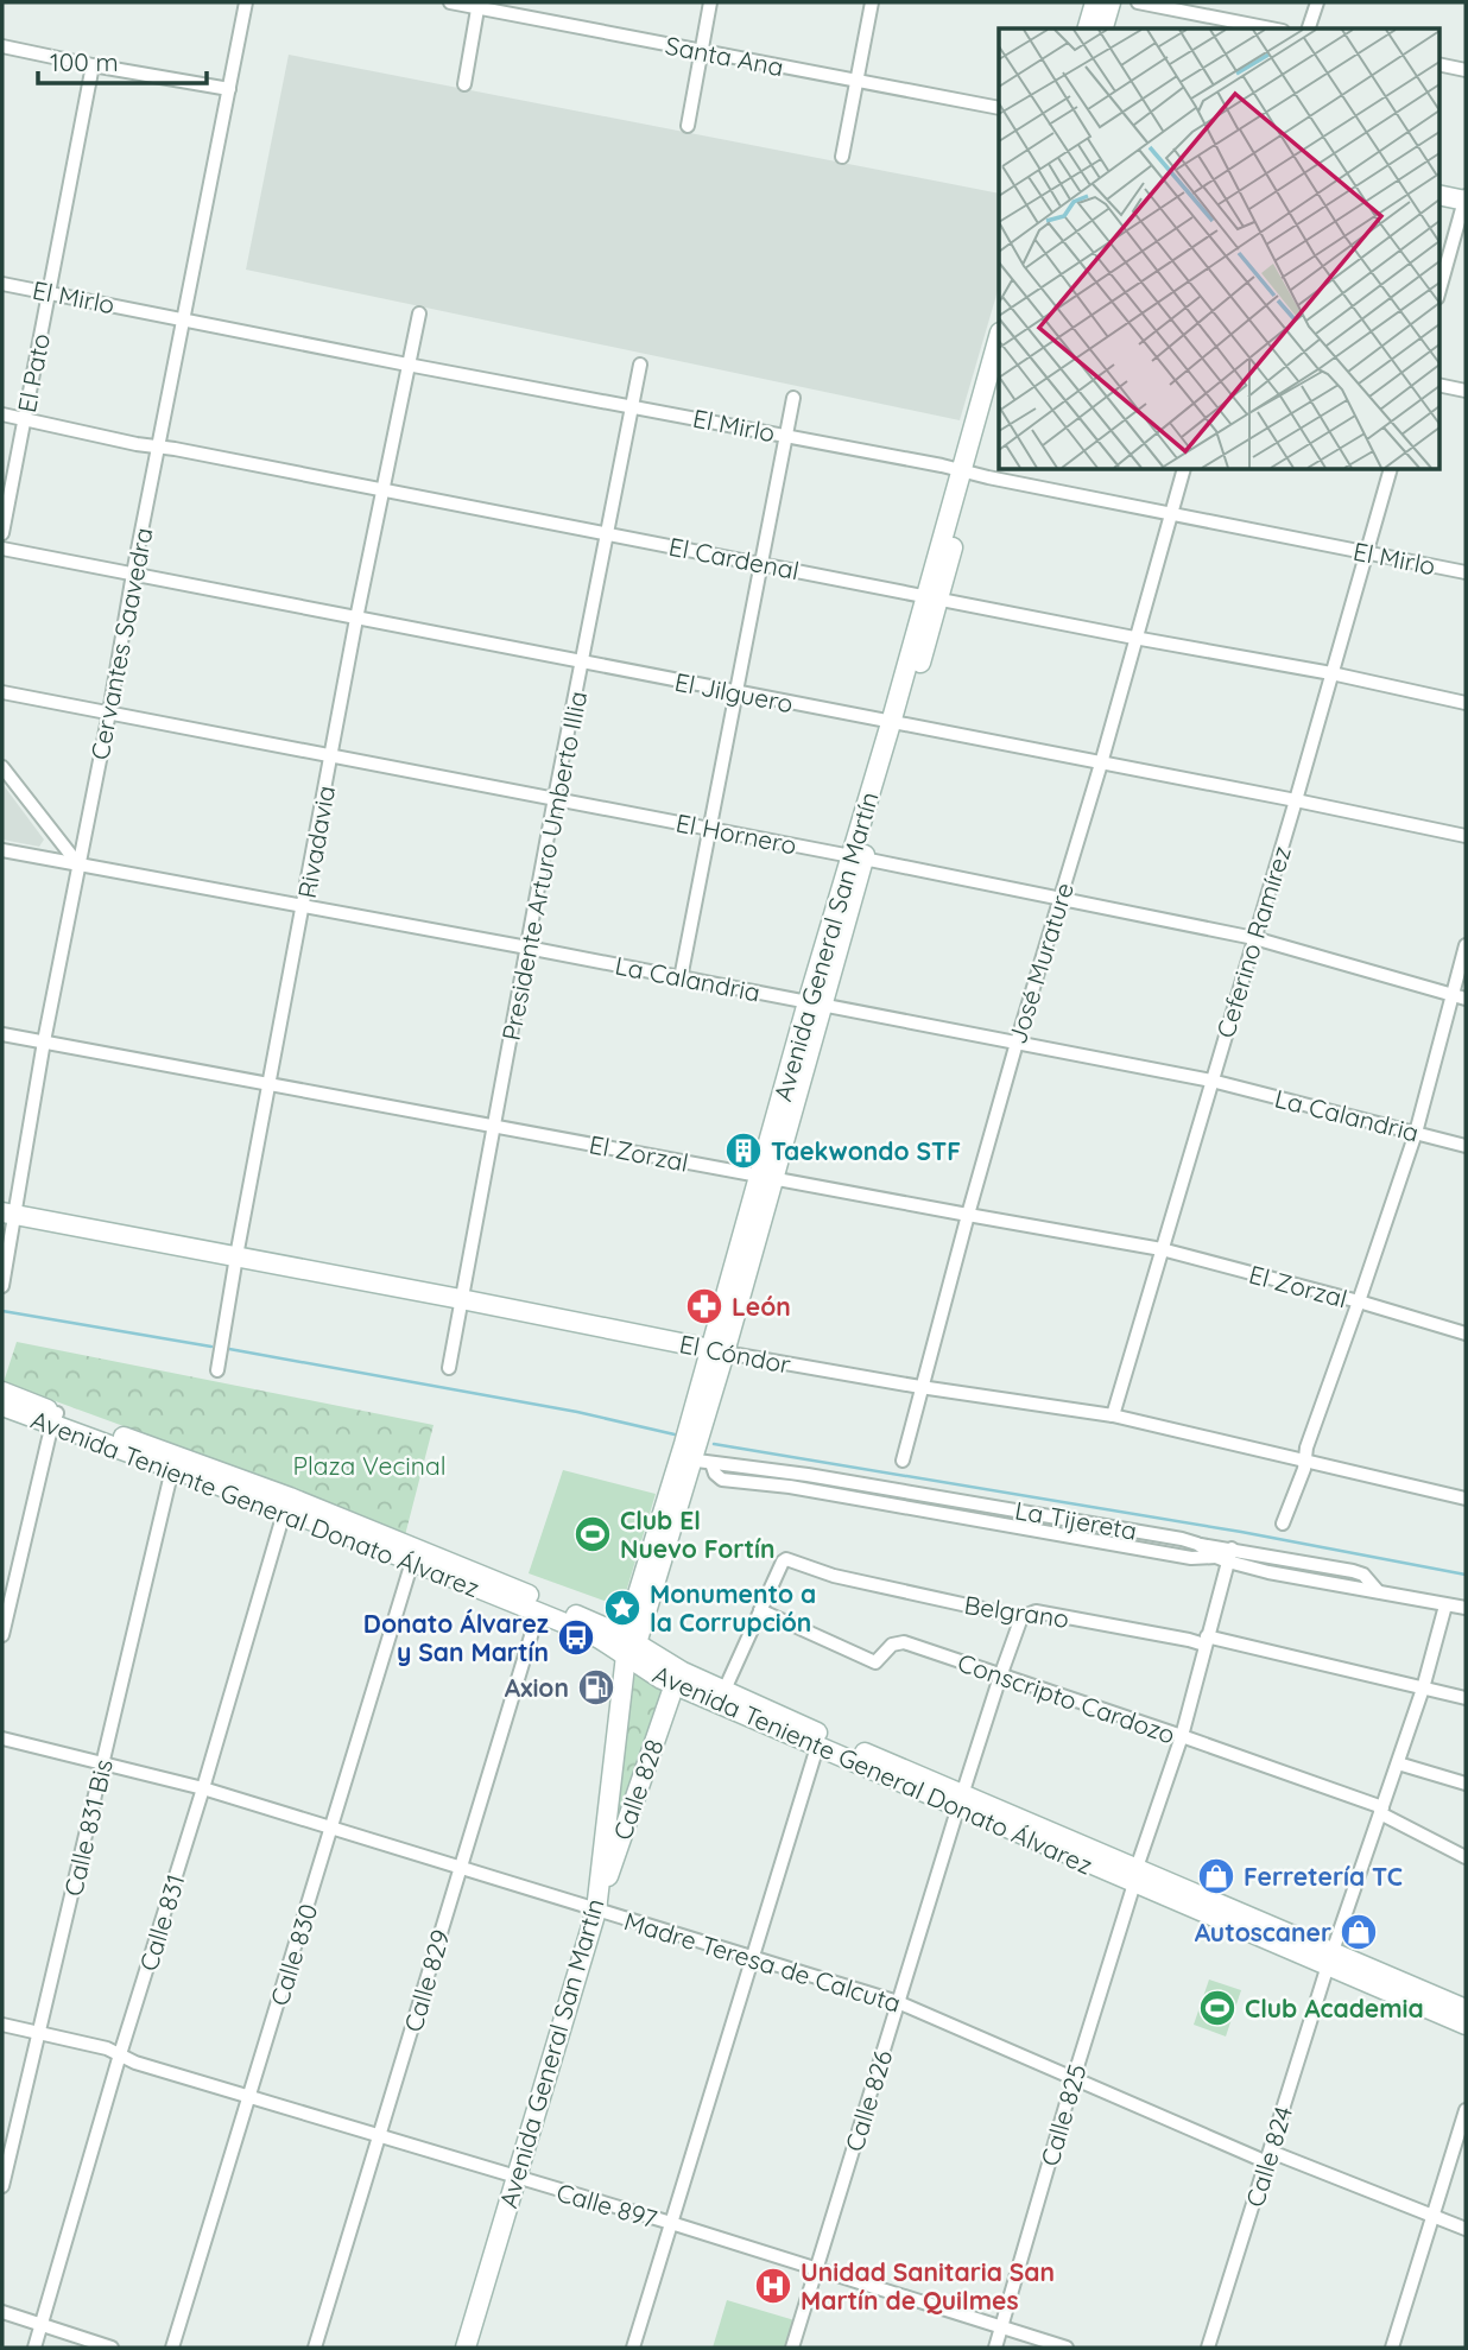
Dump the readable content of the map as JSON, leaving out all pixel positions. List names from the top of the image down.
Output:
{
  "streets": {
    "main road": [
      "Avenida General San Martín",
      "El Cóndor",
      "Avenida Teniente General Donato Álvarez",
      "Calle 828"
    ],
    "street": [
      "Santa Ana",
      "El Mirlo",
      "El Pato",
      "El Cardenal",
      "Cervantes Saavedra",
      "El Jilguero",
      "El Hornero",
      "Rivadavia",
      "Presidente Arturo Umberto Illia",
      "Ceferino Ramírez",
      "José Murature",
      "La Calandria",
      "El Zorzal",
      "La Tijereta",
      "Belgrano",
      "Conscripto Cardozo",
      "Calle 831 Bis",
      "Calle 831",
      "Calle 830",
      "Madre Teresa de Calcuta",
      "Calle 829",
      "Calle 826",
      "Calle 825",
      "Calle 824",
      "Calle 897"
    ]
  },
  "crossings": [
    ["El Mirlo", "El Pato"],
    ["El Mirlo", "Cervantes Saavedra"],
    ["El Mirlo", "Rivadavia"],
    ["El Mirlo", "Presidente Arturo Umberto Illia"],
    ["El Mirlo", "Ceferino Ramírez"],
    ["El Mirlo", "Avenida General San Martín"],
    ["El Mirlo", "José Murature"],
    ["El Pato", "El Cardenal"],
    ["El Cardenal", "Cervantes Saavedra"],
    ["El Cardenal", "Rivadavia"],
    ["El Cardenal", "Presidente Arturo Umberto Illia"],
    ["El Cardenal", "Ceferino Ramírez"],
    ["El Cardenal", "Avenida General San Martín"],
    ["El Cardenal", "José Murature"],
    ["Cervantes Saavedra", "El Jilguero"],
    ["Cervantes Saavedra", "El Hornero"],
    ["Cervantes Saavedra", "La Calandria"],
    ["Cervantes Saavedra", "El Zorzal"],
    ["Cervantes Saavedra", "El Cóndor"],
    ["El Jilguero", "Rivadavia"],
    ["El Jilguero", "Presidente Arturo Umberto Illia"],
    ["El Jilguero", "Ceferino Ramírez"],
    ["El Jilguero", "Avenida General San Martín"],
    ["El Jilguero", "José Murature"],
    ["El Hornero", "Rivadavia"],
    ["El Hornero", "Presidente Arturo Umberto Illia"],
    ["El Hornero", "Ceferino Ramírez"],
    ["El Hornero", "Avenida General San Martín"],
    ["El Hornero", "José Murature"],
    ["Rivadavia", "La Calandria"],
    ["Rivadavia", "El Zorzal"],
    ["Rivadavia", "El Cóndor"],
    ["Presidente Arturo Umberto Illia", "La Calandria"],
    ["Presidente Arturo Umberto Illia", "El Zorzal"],
    ["Presidente Arturo Umberto Illia", "El Cóndor"],
    ["Ceferino Ramírez", "La Calandria"],
    ["Ceferino Ramírez", "El Zorzal"],
    ["Ceferino Ramírez", "El Cóndor"],
    ["Avenida General San Martín", "La Calandria"],
    ["Avenida General San Martín", "El Zorzal"],
    ["Avenida General San Martín", "El Cóndor"],
    ["Avenida General San Martín", "Avenida Teniente General Donato Álvarez"],
    ["Avenida General San Martín", "La Tijereta"],
    ["Avenida General San Martín", "Calle 828"],
    ["Avenida General San Martín", "Madre Teresa de Calcuta"],
    ["Avenida General San Martín", "Calle 897"],
    ["José Murature", "La Calandria"],
    ["José Murature", "El Zorzal"],
    ["José Murature", "El Cóndor"],
    ["Avenida Teniente General Donato Álvarez", "Calle 828"],
    ["Avenida Teniente General Donato Álvarez", "Calle 831 Bis"],
    ["Avenida Teniente General Donato Álvarez", "Calle 831"],
    ["Avenida Teniente General Donato Álvarez", "Calle 830"],
    ["Avenida Teniente General Donato Álvarez", "Calle 829"],
    ["Avenida Teniente General Donato Álvarez", "Calle 826"],
    ["Avenida Teniente General Donato Álvarez", "Calle 825"],
    ["Avenida Teniente General Donato Álvarez", "Calle 824"],
    ["La Tijereta", "Calle 825"],
    ["Belgrano", "Conscripto Cardozo"],
    ["Belgrano", "Calle 825"],
    ["Belgrano", "Calle 824"],
    ["Conscripto Cardozo", "Calle 825"],
    ["Conscripto Cardozo", "Calle 824"],
    ["Calle 828", "Madre Teresa de Calcuta"],
    ["Calle 831 Bis", "Madre Teresa de Calcuta"],
    ["Calle 831 Bis", "Calle 897"],
    ["Calle 831", "Madre Teresa de Calcuta"],
    ["Calle 831", "Calle 897"],
    ["Calle 830", "Madre Teresa de Calcuta"],
    ["Calle 830", "Calle 897"],
    ["Madre Teresa de Calcuta", "Calle 829"],
    ["Madre Teresa de Calcuta", "Calle 826"],
    ["Madre Teresa de Calcuta", "Calle 825"],
    ["Madre Teresa de Calcuta", "Calle 824"],
    ["Calle 829", "Calle 897"],
    ["Calle 826", "Calle 897"],
    ["Calle 825", "Calle 897"]
  ],
  "parks": ["Plaza Vecinal"],
  "places": {
    "building": ["Taekwondo STF"],
    "pharmacy": ["León"],
    "sports": ["Club El Nuevo Fortín", "Club Academia"],
    "place": ["Monumento a la Corrupción"],
    "bus stop": ["Donato Álvarez y San Martín"],
    "fuel station": ["Axion"],
    "shop": ["Ferretería TC", "Autoscaner"],
    "hospital": ["Unidad Sanitaria San Martín de Quilmes"]
  },
  "scale_bar": "100 m"
}
